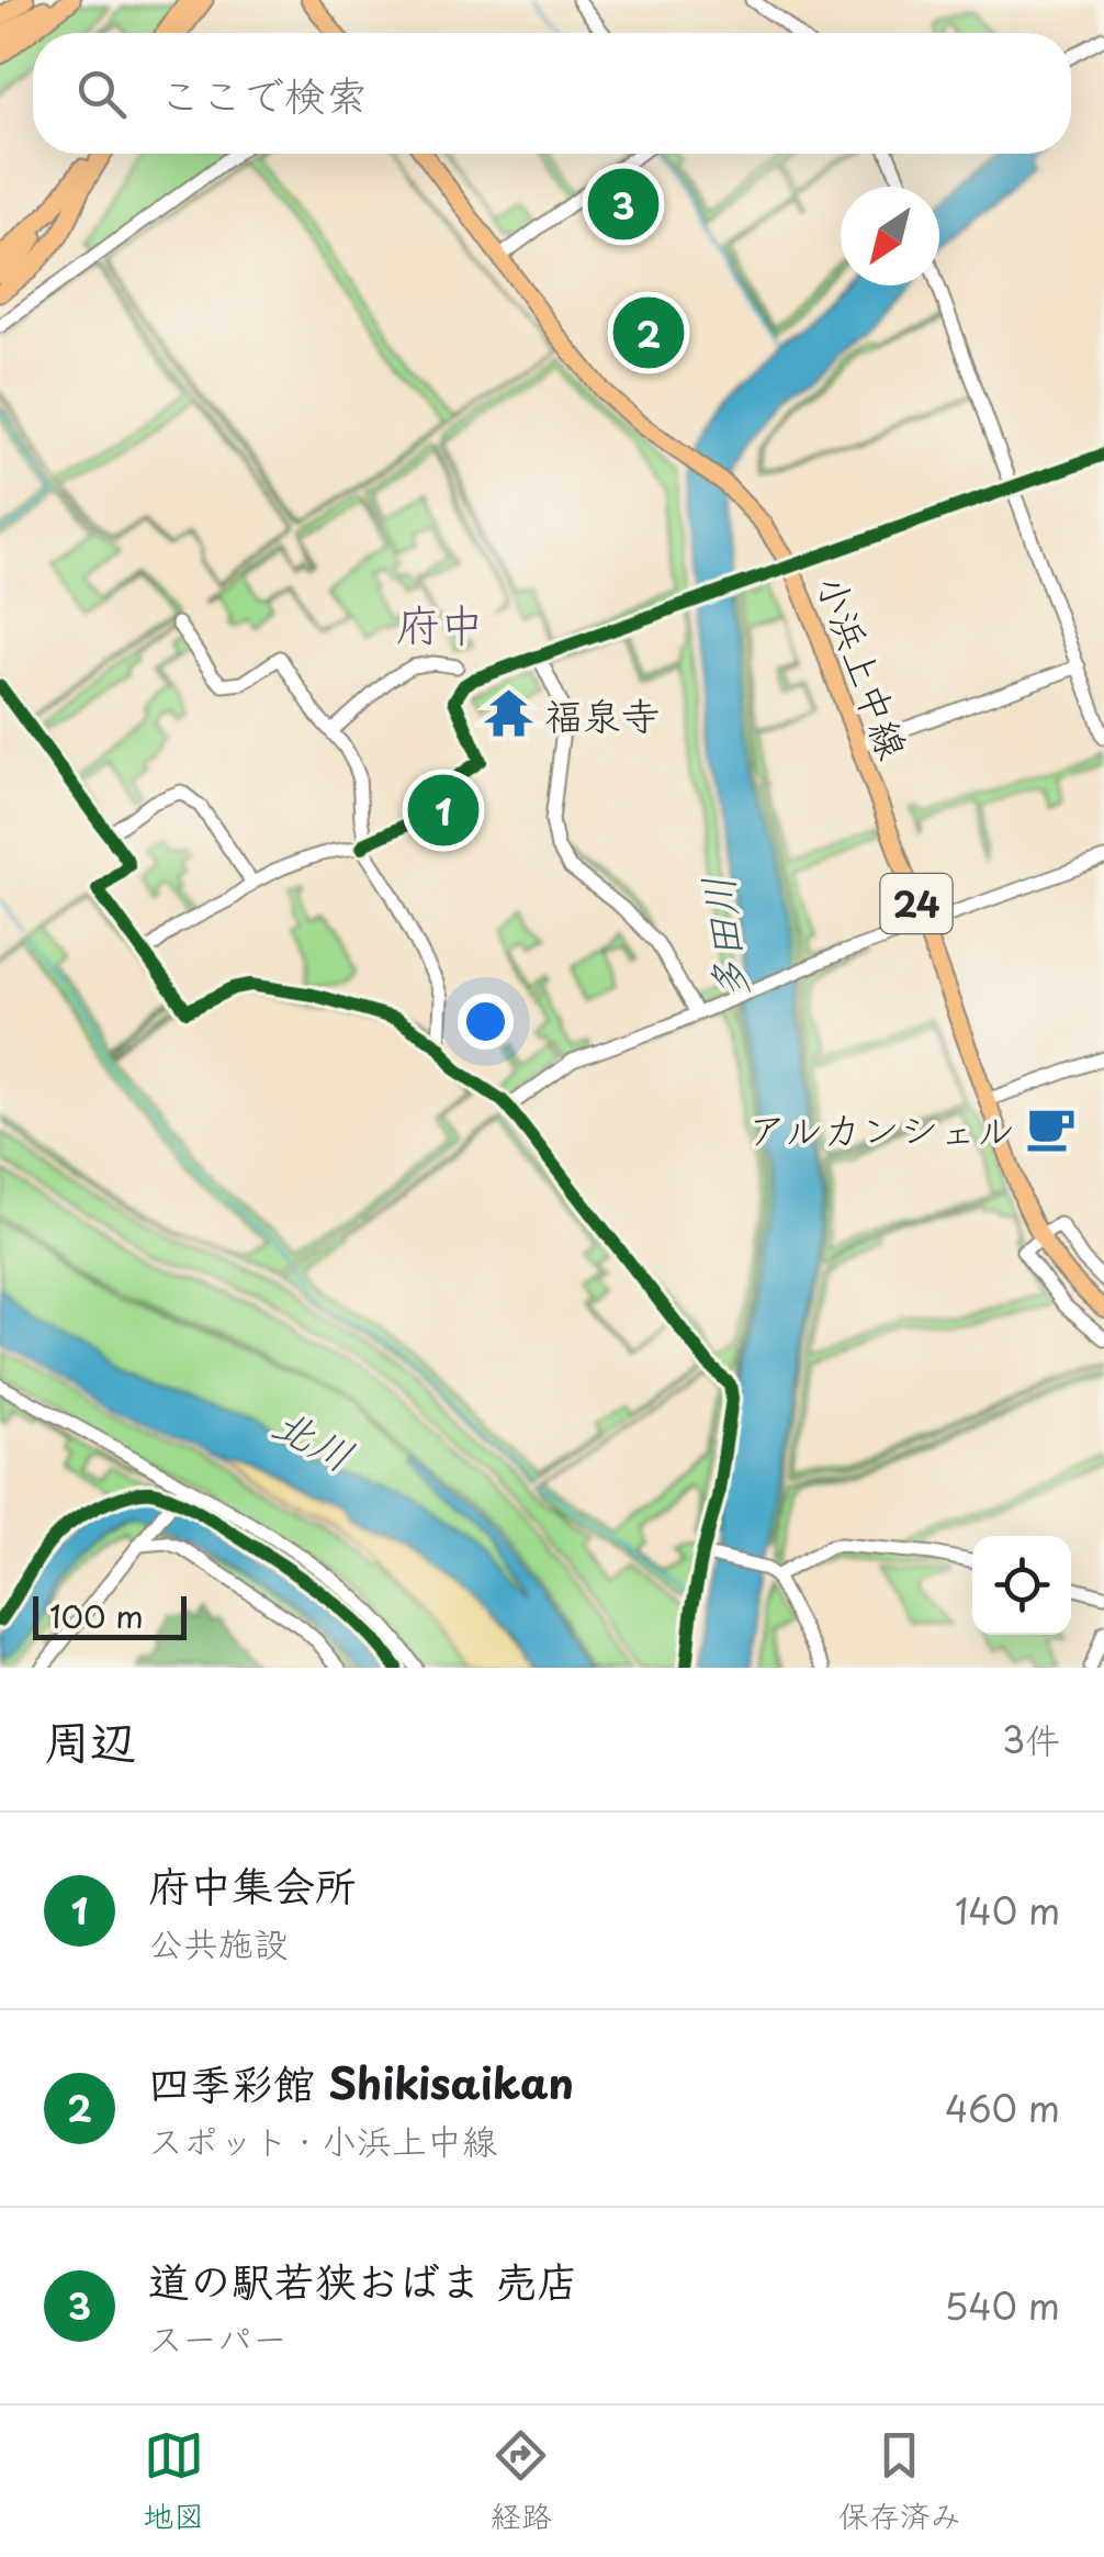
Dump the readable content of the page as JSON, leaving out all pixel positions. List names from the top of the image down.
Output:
{
  "streets": {
    "main road": ["小浜上中線", "24"]
  },
  "districts": ["府中"],
  "water": ["多田川", "北川"],
  "places": {
    "temple": ["福泉寺"],
    "cafe": ["アルカンシェル"]
  },
  "scale_bar": "100 m",
  "north": "bottom left",
  "page": {
    "search": "ここで検索",
    "pins": ["3", "2", "1"],
    "scale": "100 m",
    "heading": ["周辺", "3件"],
    "list": [
      {
        "mark": "1",
        "name": "府中集会所",
        "note": "公共施設",
        "value": "140 m"
      },
      {
        "mark": "2",
        "name": "四季彩館 Shikisaikan",
        "note": "スポット · 小浜上中線",
        "value": "460 m"
      },
      {
        "mark": "3",
        "name": "道の駅若狭おばま 売店",
        "note": "スーパー",
        "value": "540 m"
      }
    ],
    "nav": ["地図", "経路", "保存済み"]
  }
}
